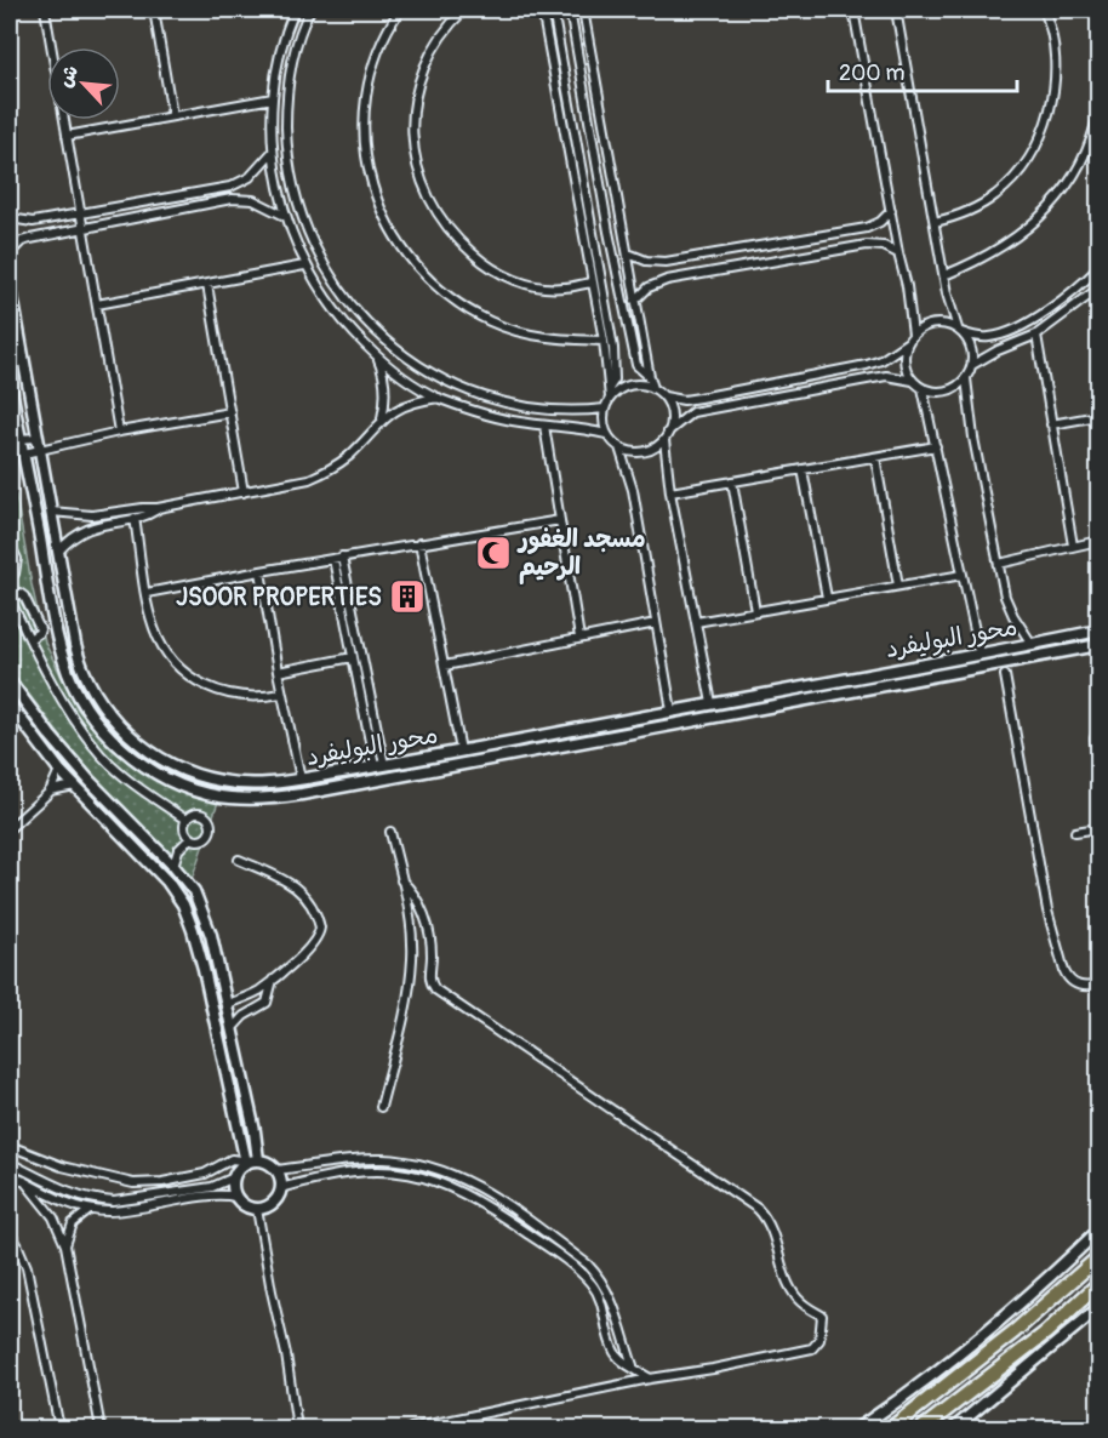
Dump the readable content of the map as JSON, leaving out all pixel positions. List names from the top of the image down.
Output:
{
  "streets": {
    "street": ["محور البوليفرد"]
  },
  "places": {
    "mosque": ["مسجد الغفور الرحيم"],
    "building": ["JSOOR PROPERTIES"]
  },
  "scale_bar": "200 m",
  "north": "top left"
}
